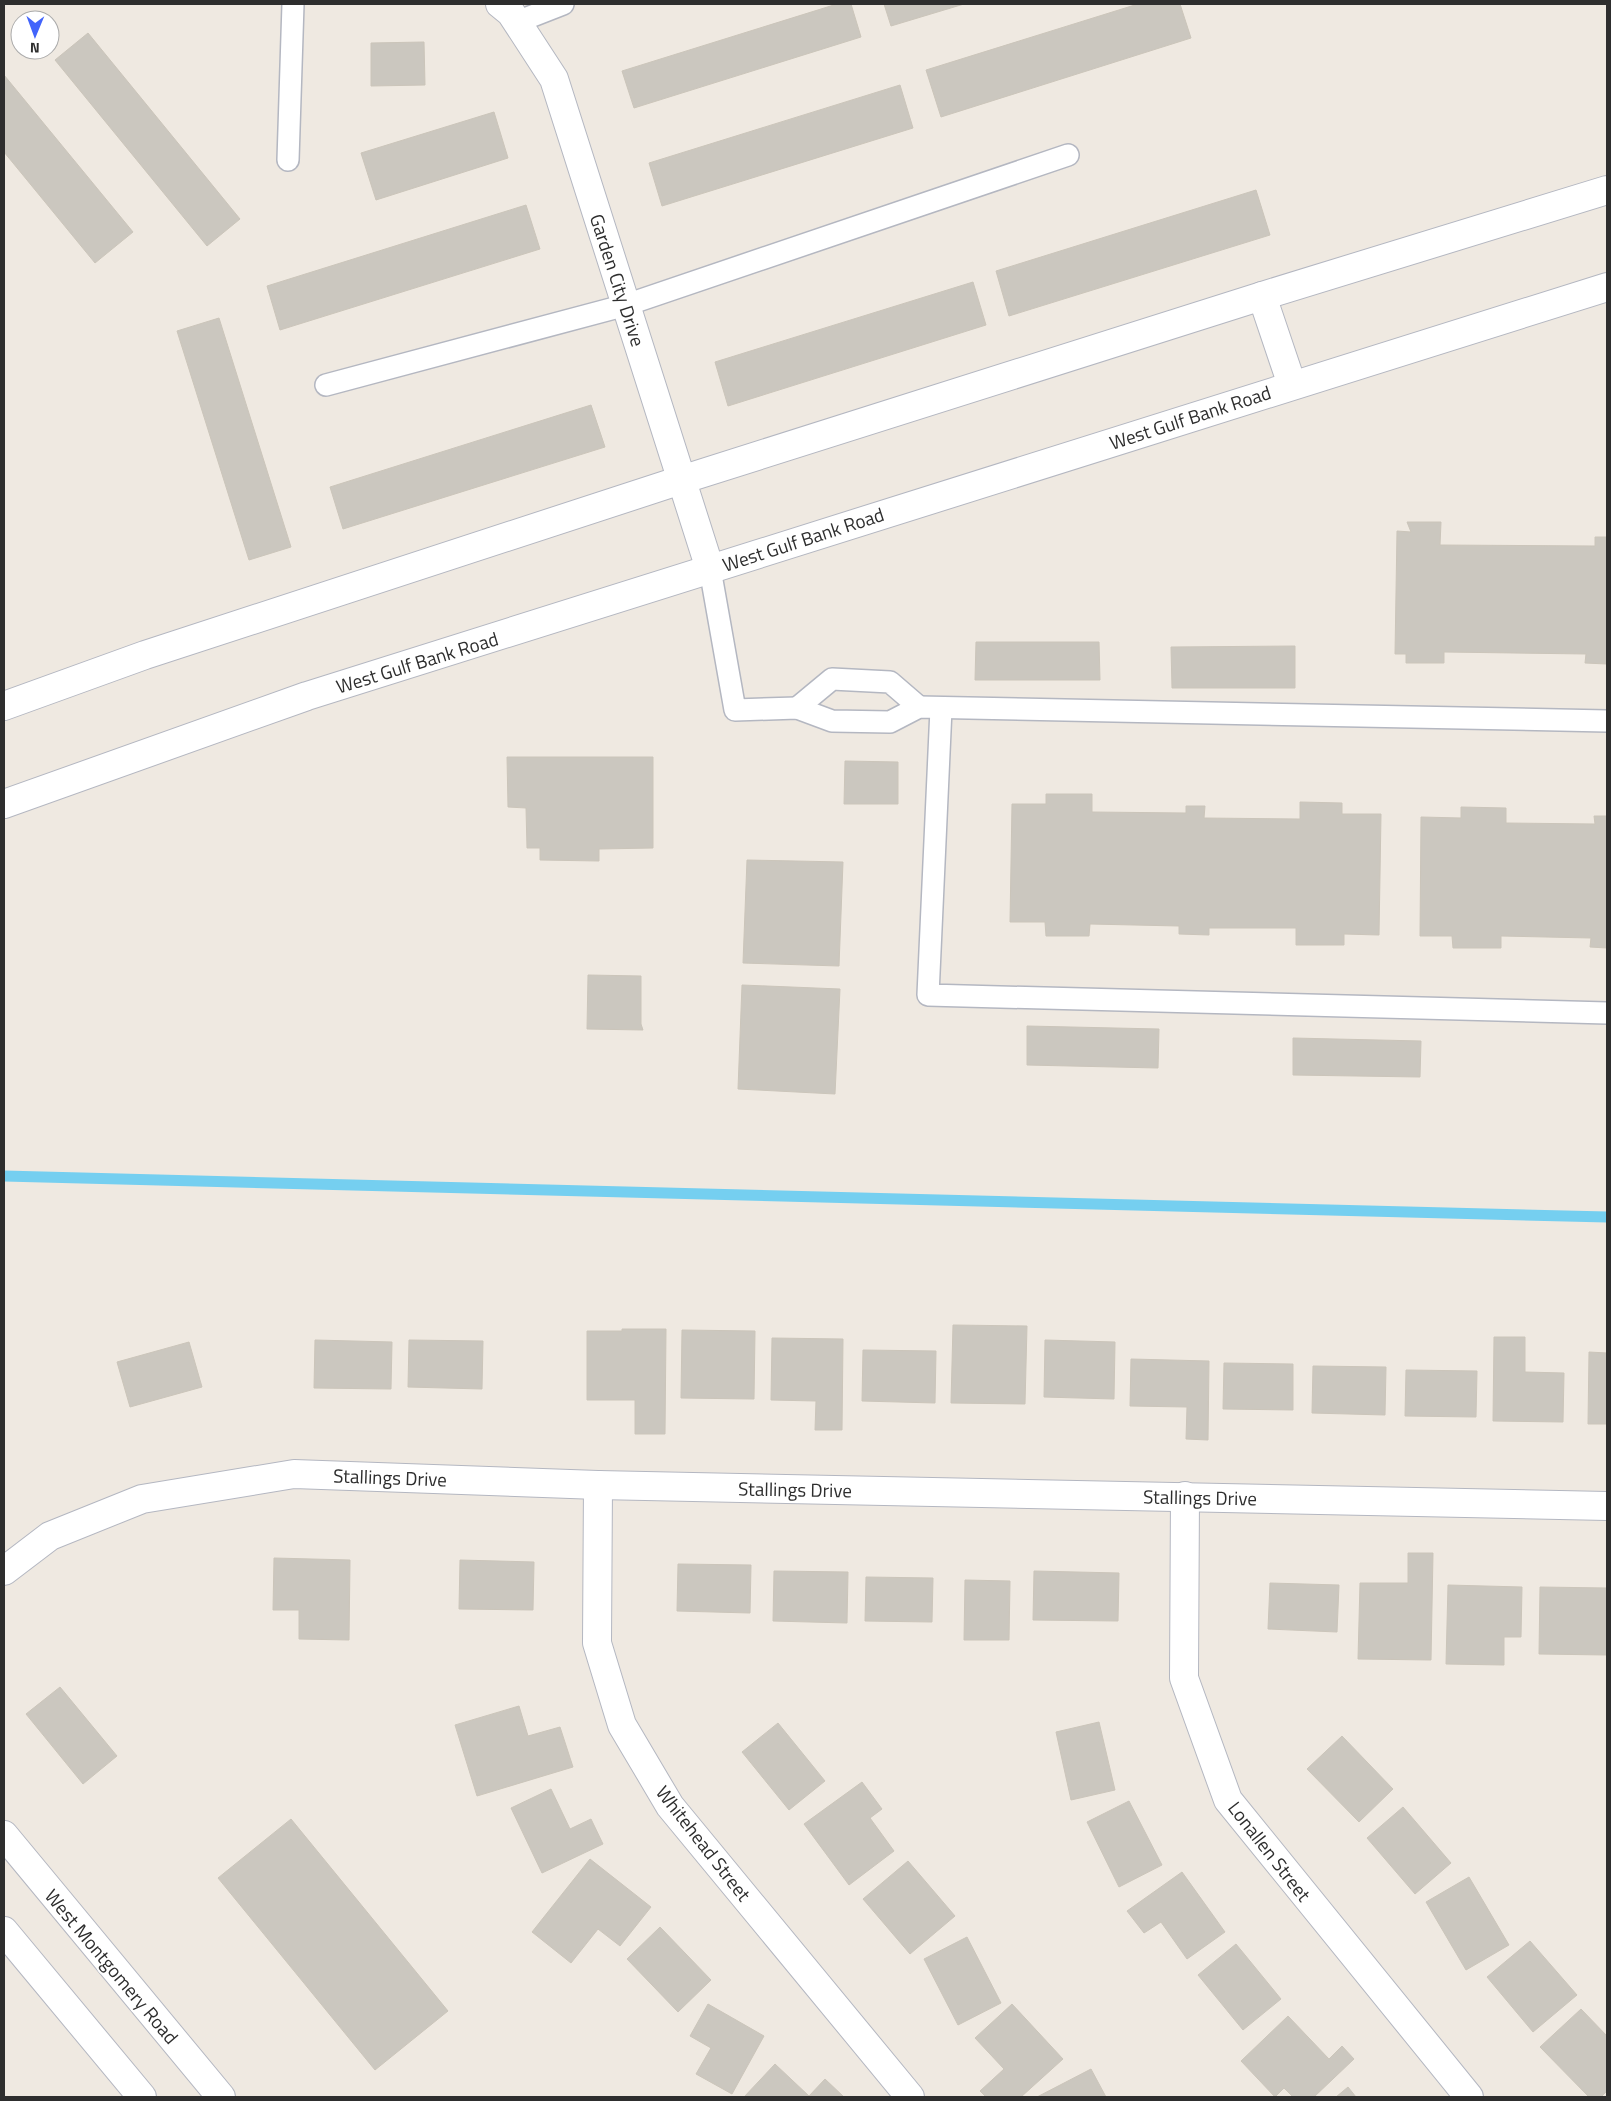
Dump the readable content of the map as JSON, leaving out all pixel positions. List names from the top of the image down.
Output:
{
  "streets": {
    "main road": [
      "Garden City Drive",
      "West Gulf Bank Road",
      "Stallings Drive",
      "Whitehead Street",
      "Lonallen Street",
      "West Montgomery Road"
    ]
  },
  "crossings": [
    ["Garden City Drive", "West Gulf Bank Road"],
    ["Stallings Drive", "Whitehead Street"],
    ["Stallings Drive", "Lonallen Street"]
  ],
  "north": "bottom"
}
